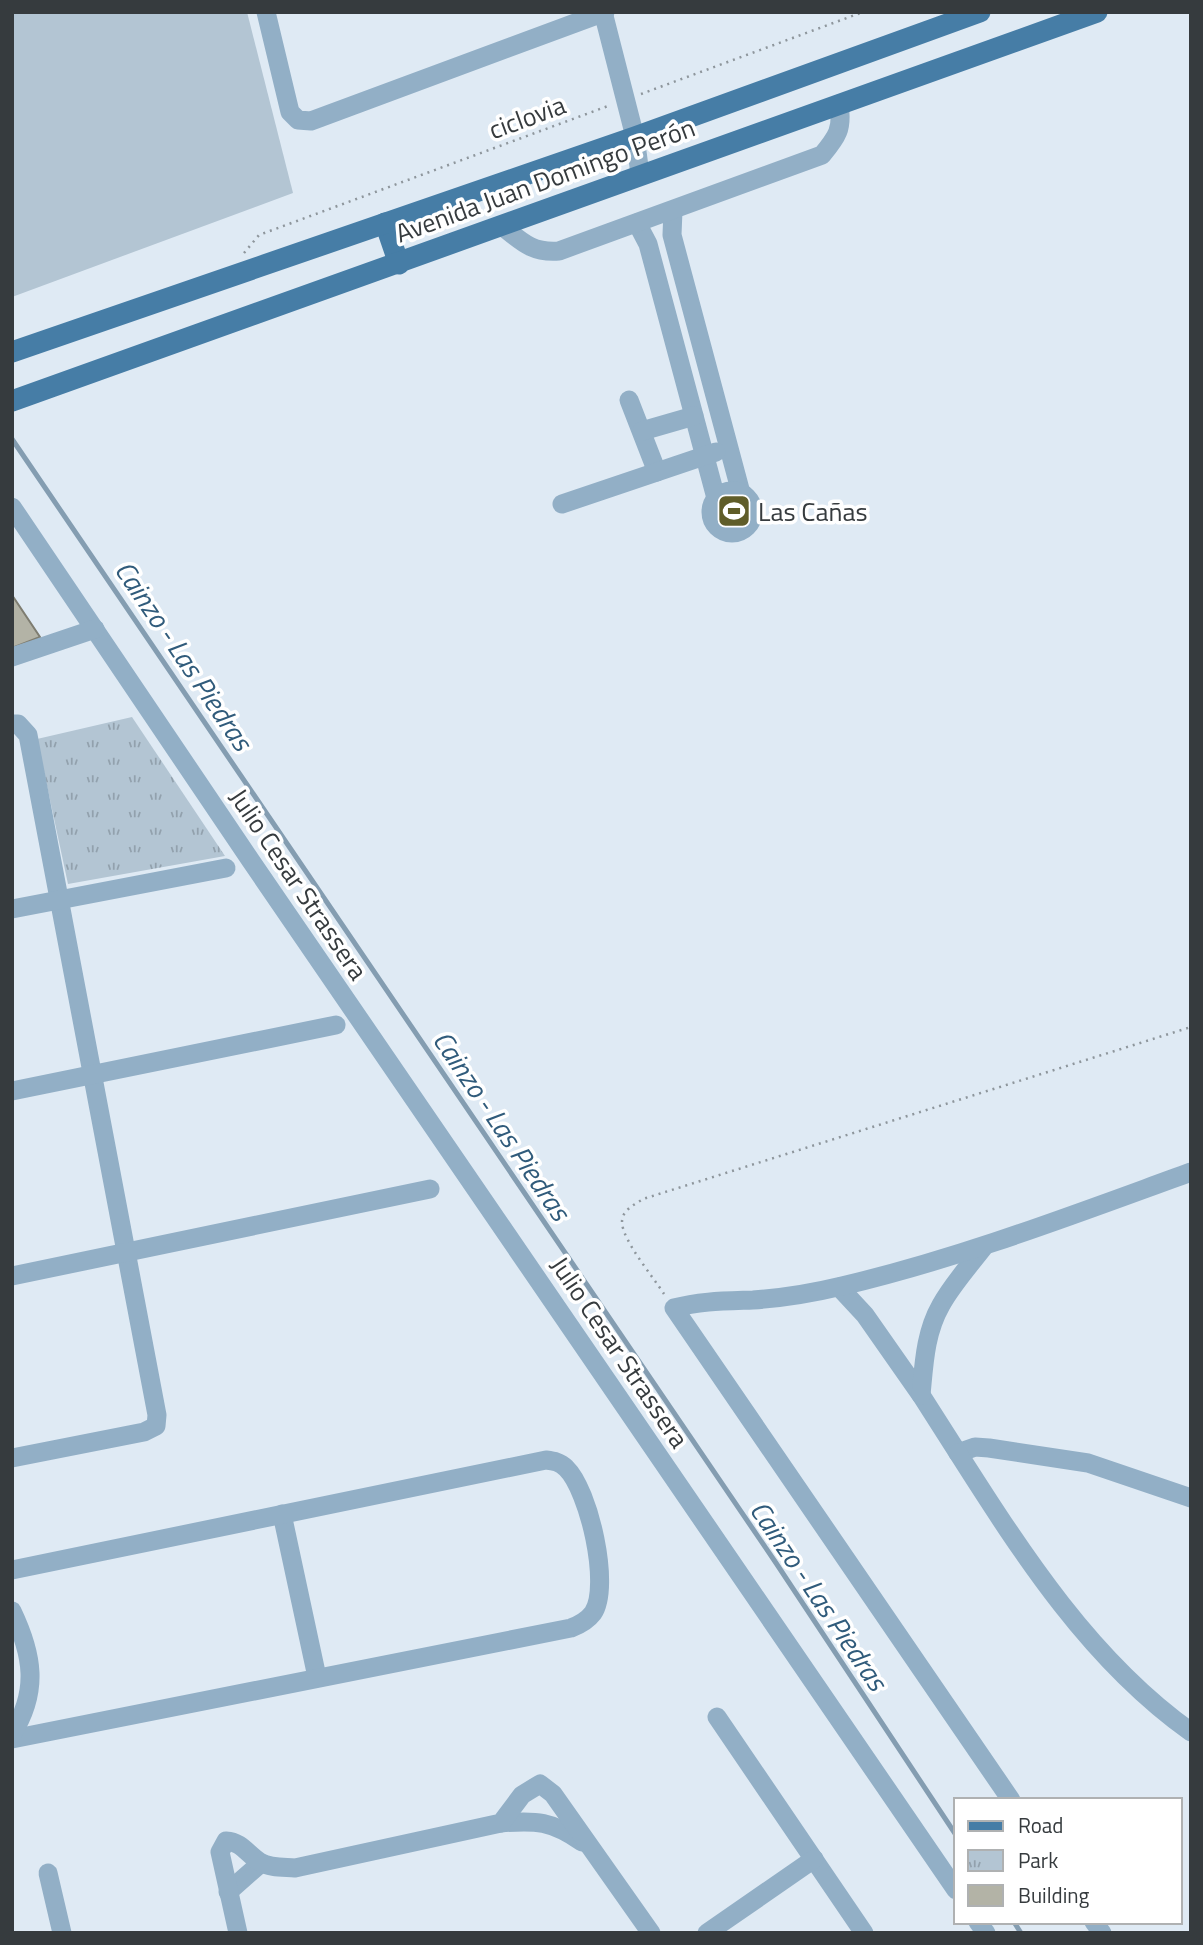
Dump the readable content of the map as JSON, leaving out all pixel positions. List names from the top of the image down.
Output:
{
  "streets": {
    "main road": ["Avenida Juan Domingo Perón"],
    "street": ["Julio Cesar Strassera"],
    "path": ["ciclovia"]
  },
  "crossings": [
    ["ciclovia", "Avenida Juan Domingo Perón"]
  ],
  "water": ["Cainzo - Las Piedras"],
  "places": {
    "sports": ["Las Cañas"]
  },
  "legend": ["Road", "Park", "Building"]
}
